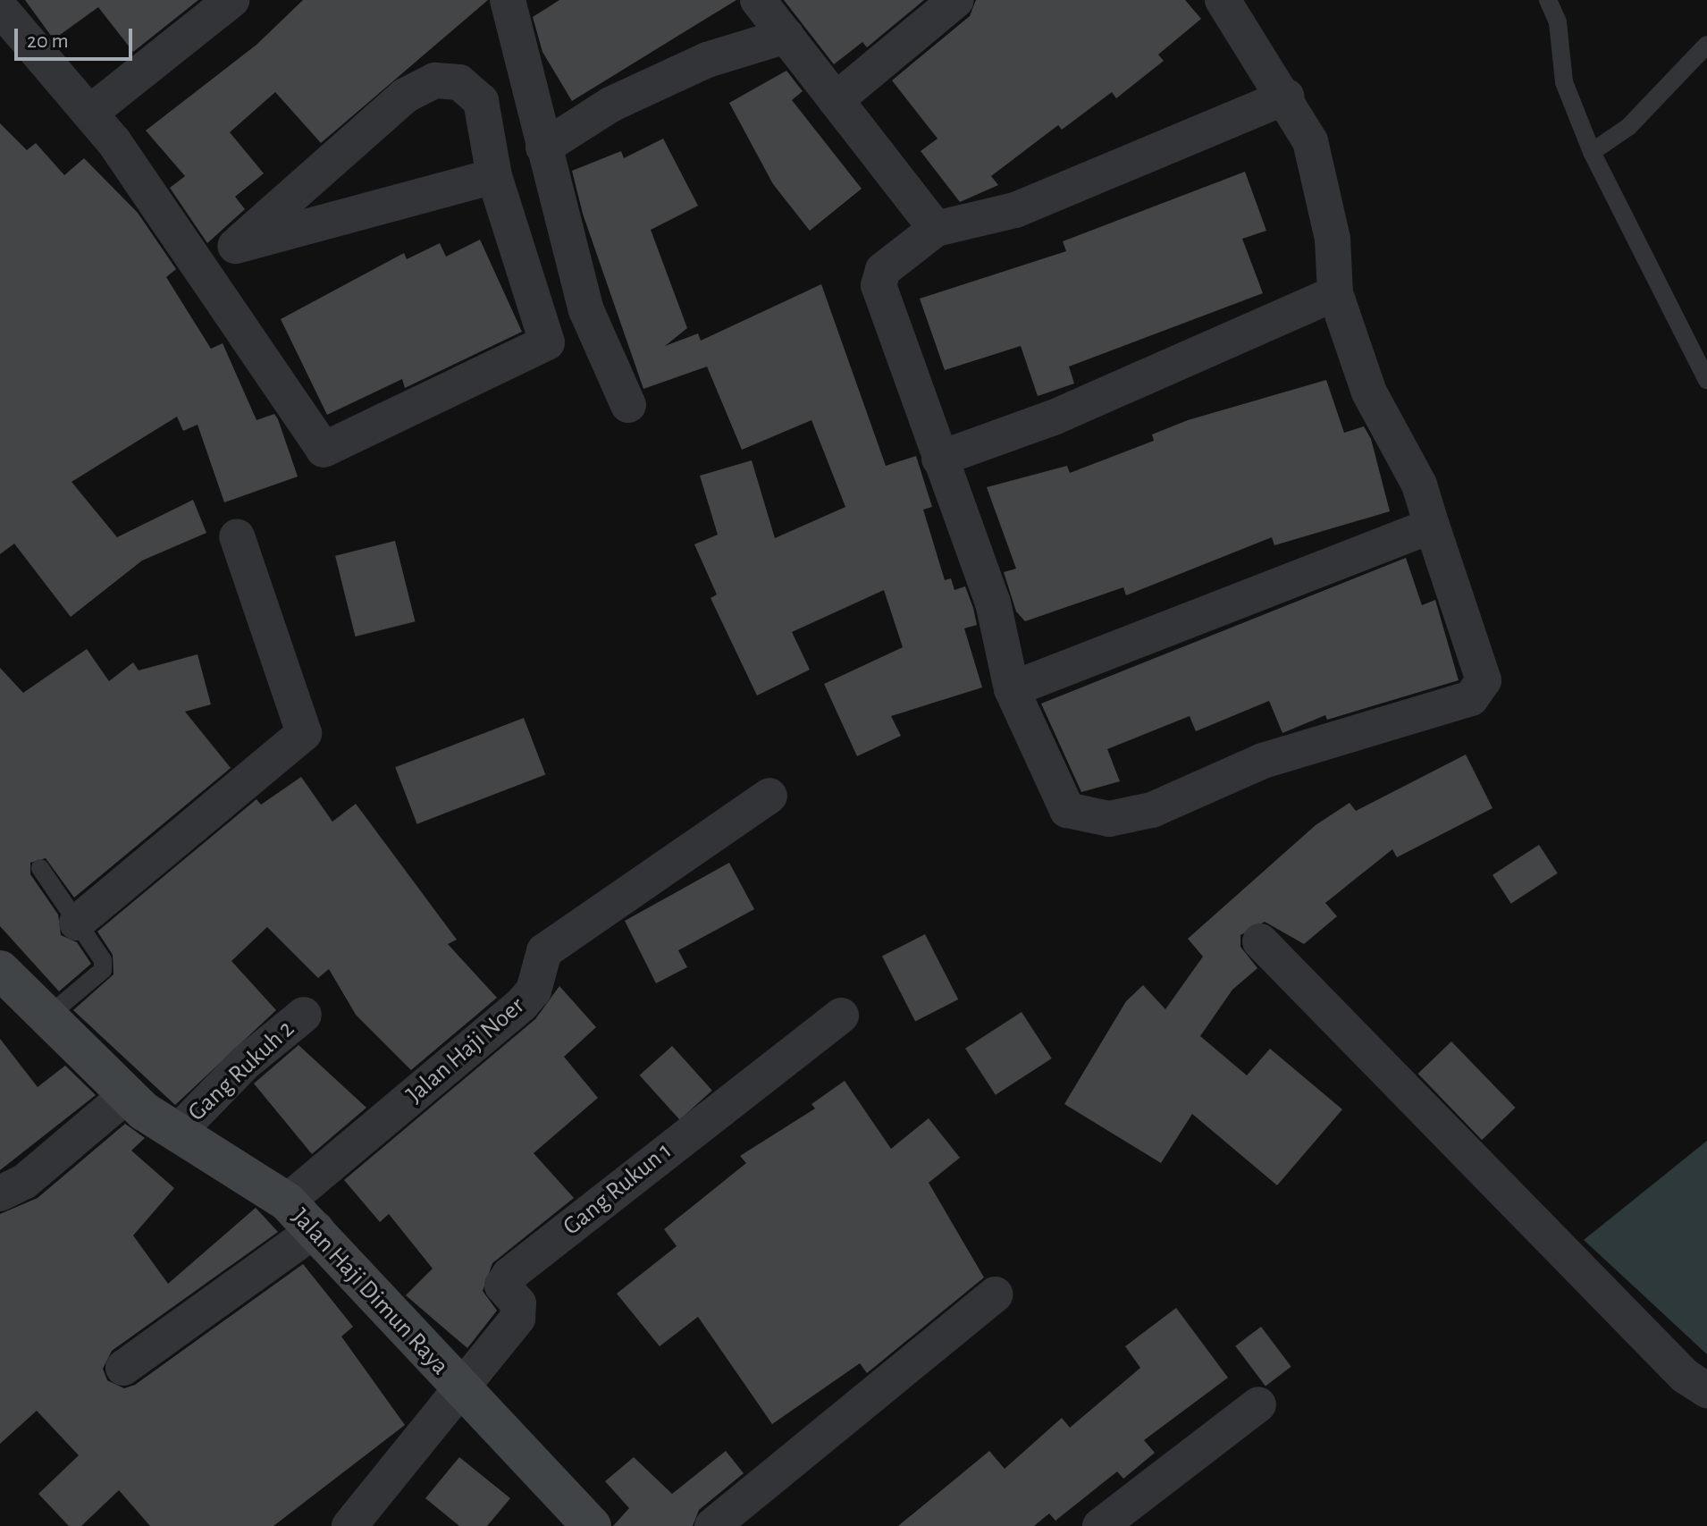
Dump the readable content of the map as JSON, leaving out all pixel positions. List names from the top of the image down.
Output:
{
  "streets": {
    "street": [
      "Jalan Haji Noer",
      "Gang Rukuh 2",
      "Gang Rukun 1",
      "Jalan Haji Dimun Raya"
    ]
  },
  "crossings": [
    ["Jalan Haji Noer", "Jalan Haji Dimun Raya"],
    ["Gang Rukuh 2", "Jalan Haji Dimun Raya"],
    ["Gang Rukun 1", "Jalan Haji Dimun Raya"]
  ],
  "scale_bar": "20 m"
}
